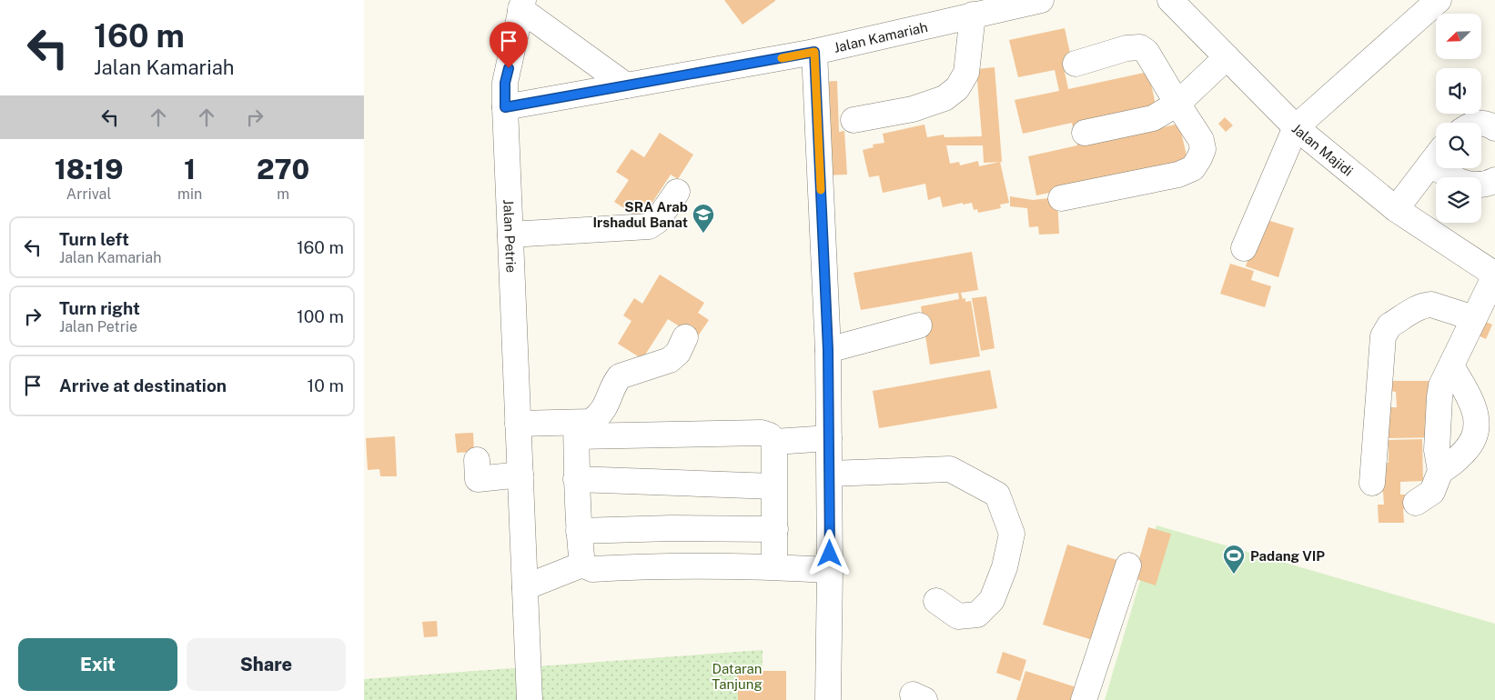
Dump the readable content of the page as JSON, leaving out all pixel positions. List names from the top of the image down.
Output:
{
  "streets": {
    "street": ["Jalan Kamariah", "Jalan Majidi", "Jalan Petrie"]
  },
  "crossings": [
    ["Jalan Kamariah", "Jalan Petrie"]
  ],
  "parks": ["Dataran Tanjung"],
  "places": {
    "school or university": ["SRA Arab Irshadul Banat"],
    "sports": ["Padang VIP"]
  },
  "north": "bottom left",
  "page": {
    "turn": ["160 m", "Jalan Kamariah"],
    "eta": [
      "18:19",
      "Arrival",
      "1",
      "min",
      "270",
      "m"
    ],
    "list": [
      {
        "name": "Turn left",
        "note": "Jalan Kamariah",
        "value": "160 m"
      },
      {
        "name": "Turn right",
        "note": "Jalan Petrie",
        "value": "100 m"
      },
      {
        "name": "Arrive at destination",
        "value": "10 m"
      }
    ],
    "buttons": ["Exit", "Share"]
  }
}
